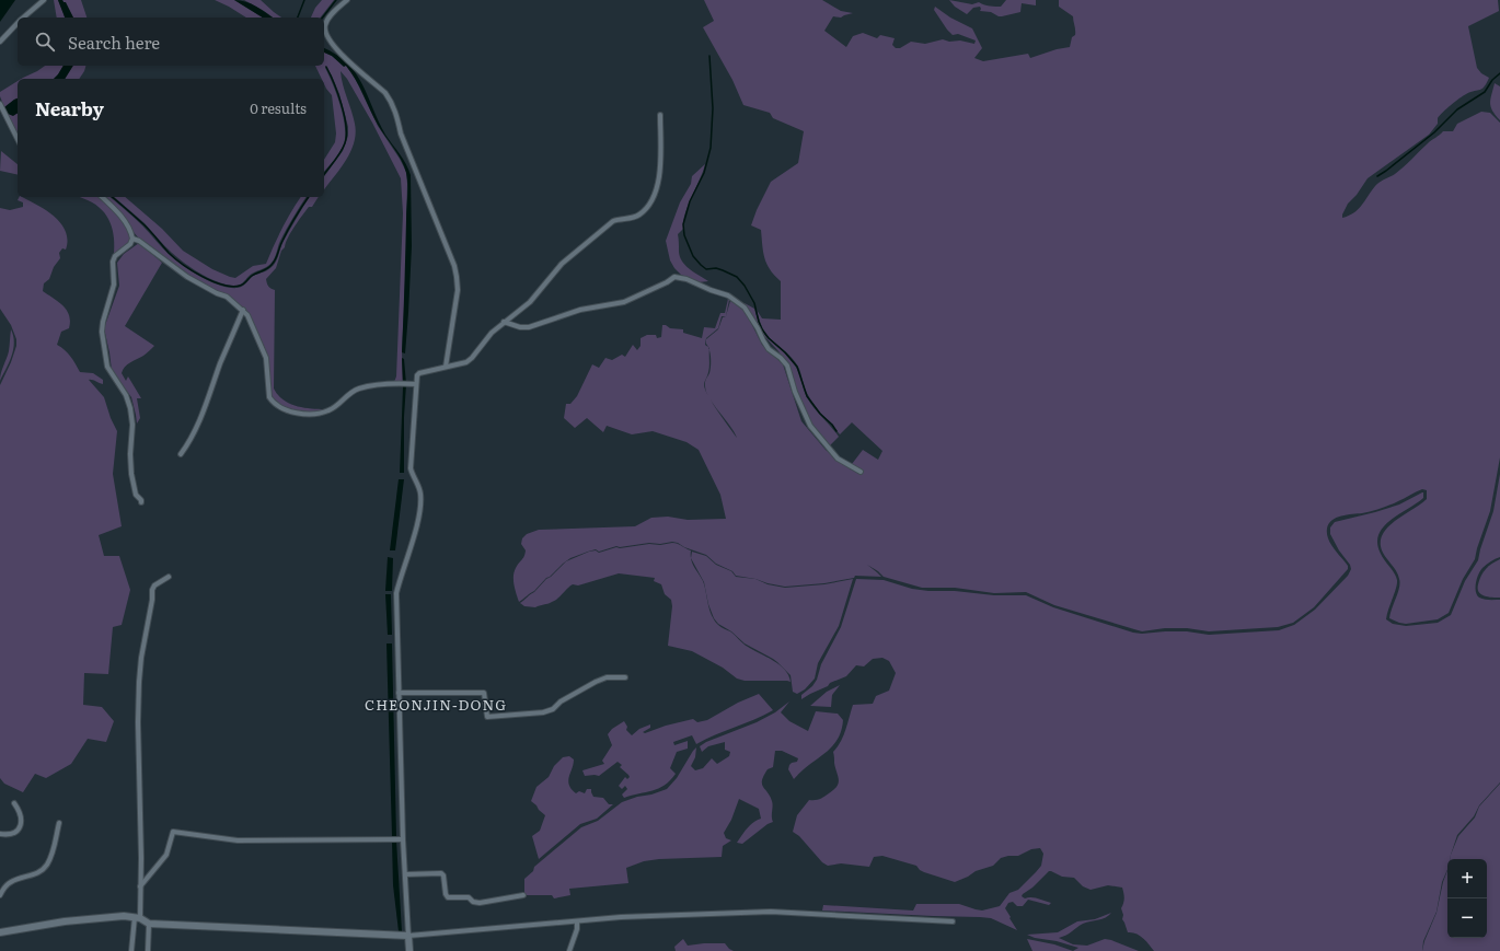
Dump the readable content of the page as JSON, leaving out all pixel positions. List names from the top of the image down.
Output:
{
  "districts": ["CHEONJIN-DONG"],
  "page": {
    "search": "Search here",
    "heading": ["Nearby", "0 results"],
    "map_buttons": ["+", "−"]
  }
}
